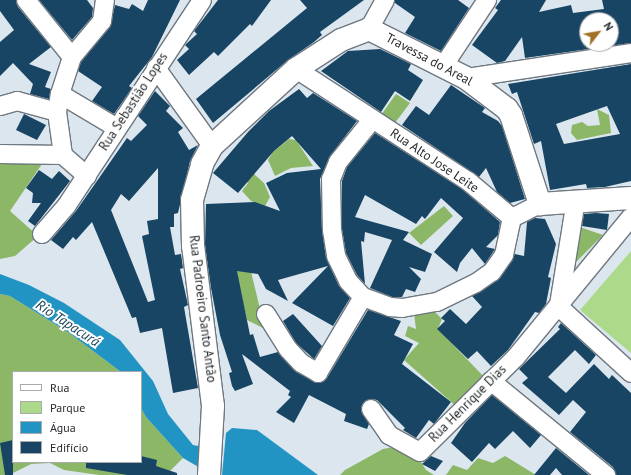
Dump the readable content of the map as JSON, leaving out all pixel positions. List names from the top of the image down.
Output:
{
  "streets": {
    "main road": ["Travessa do Areal", "Rua Padroeiro Santo Antão"],
    "street": ["Rua Sebastião Lopes", "Rua Alto Jose Leite", "Rua Henrique Dias"]
  },
  "crossings": [
    ["Travessa do Areal", "Rua Padroeiro Santo Antão"],
    ["Rua Alto Jose Leite", "Rua Padroeiro Santo Antão"]
  ],
  "water": ["Rio Tapacurá"],
  "legend": [
    "Rua",
    "Parque",
    "Água",
    "Edifício"
  ],
  "north": "top right"
}
